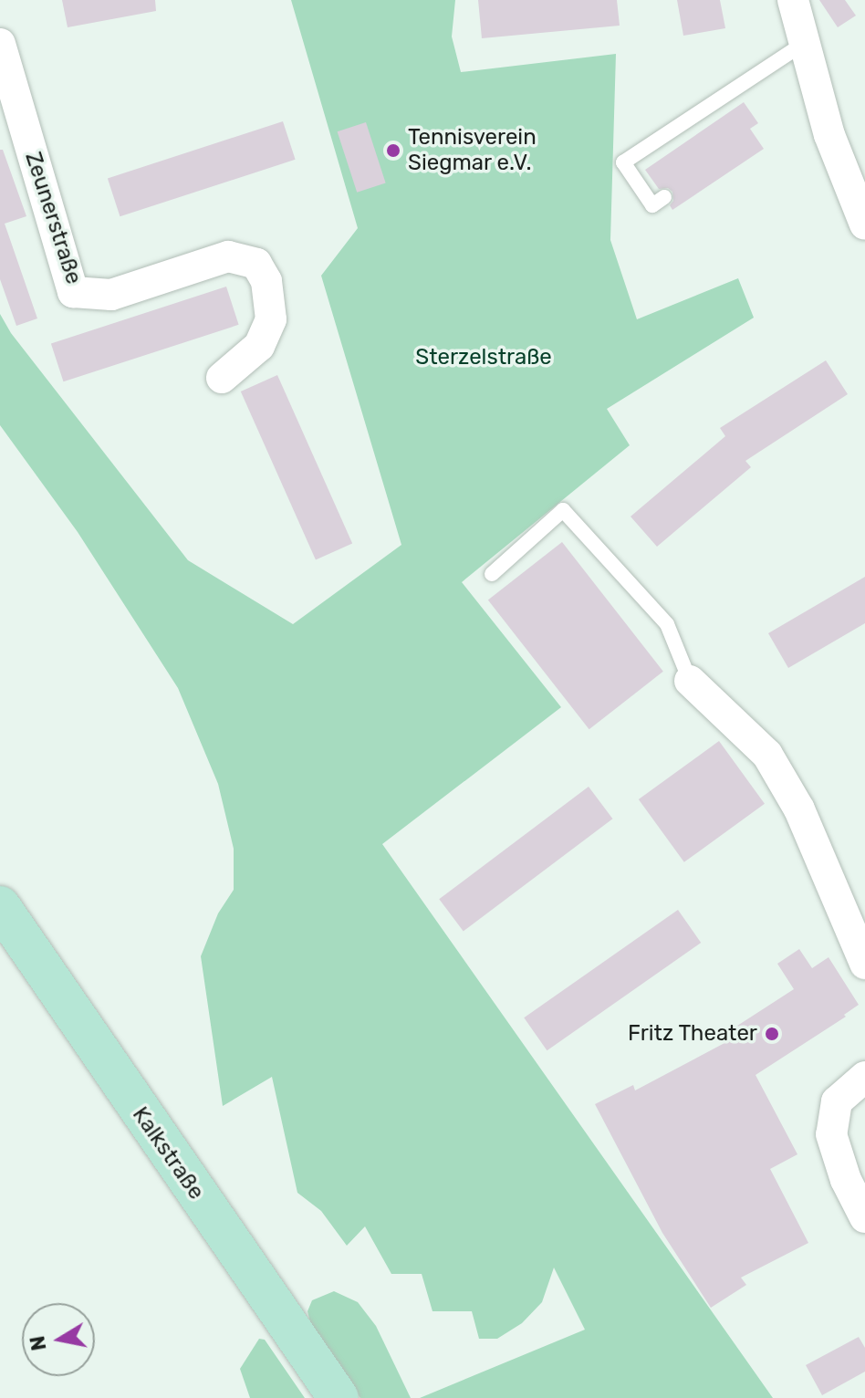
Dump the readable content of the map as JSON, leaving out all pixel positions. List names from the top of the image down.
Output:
{
  "streets": {
    "main road": ["Kalkstraße"],
    "street": ["Zeunerstraße"]
  },
  "parks": ["Sterzelstraße"],
  "places": ["Tennisverein Siegmar e.V.", "Fritz Theater"],
  "north": "left"
}
